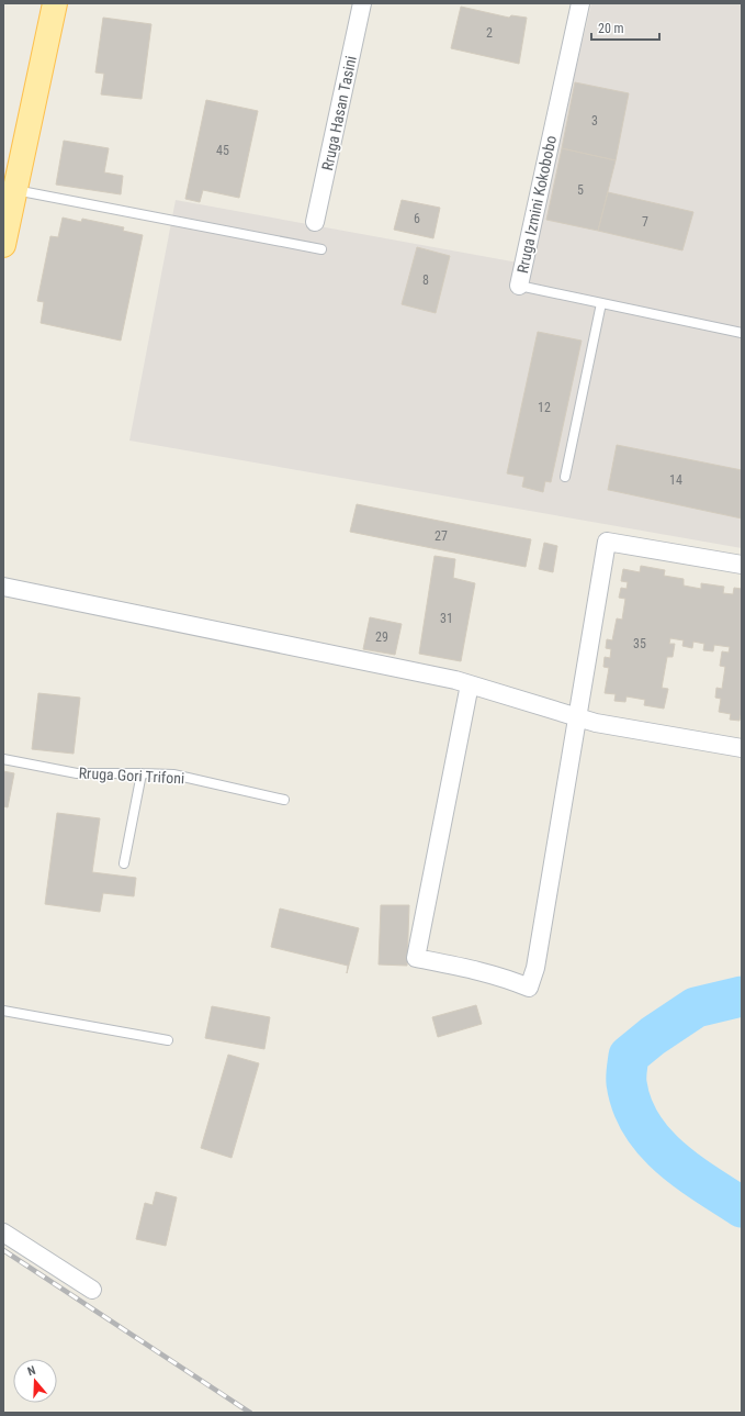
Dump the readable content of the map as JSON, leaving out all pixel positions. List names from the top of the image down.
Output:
{
  "streets": {
    "street": ["Rruga Hasan Tasini", "Rruga Izmini Kokobobo"],
    "lane": ["Rruga Gori Trifoni"]
  },
  "house_numbers": [
    "2",
    "3",
    "45",
    "5",
    "6",
    "7",
    "8",
    "12",
    "14",
    "27",
    "31",
    "29",
    "35"
  ],
  "scale_bar": "20 m",
  "north": "top"
}
